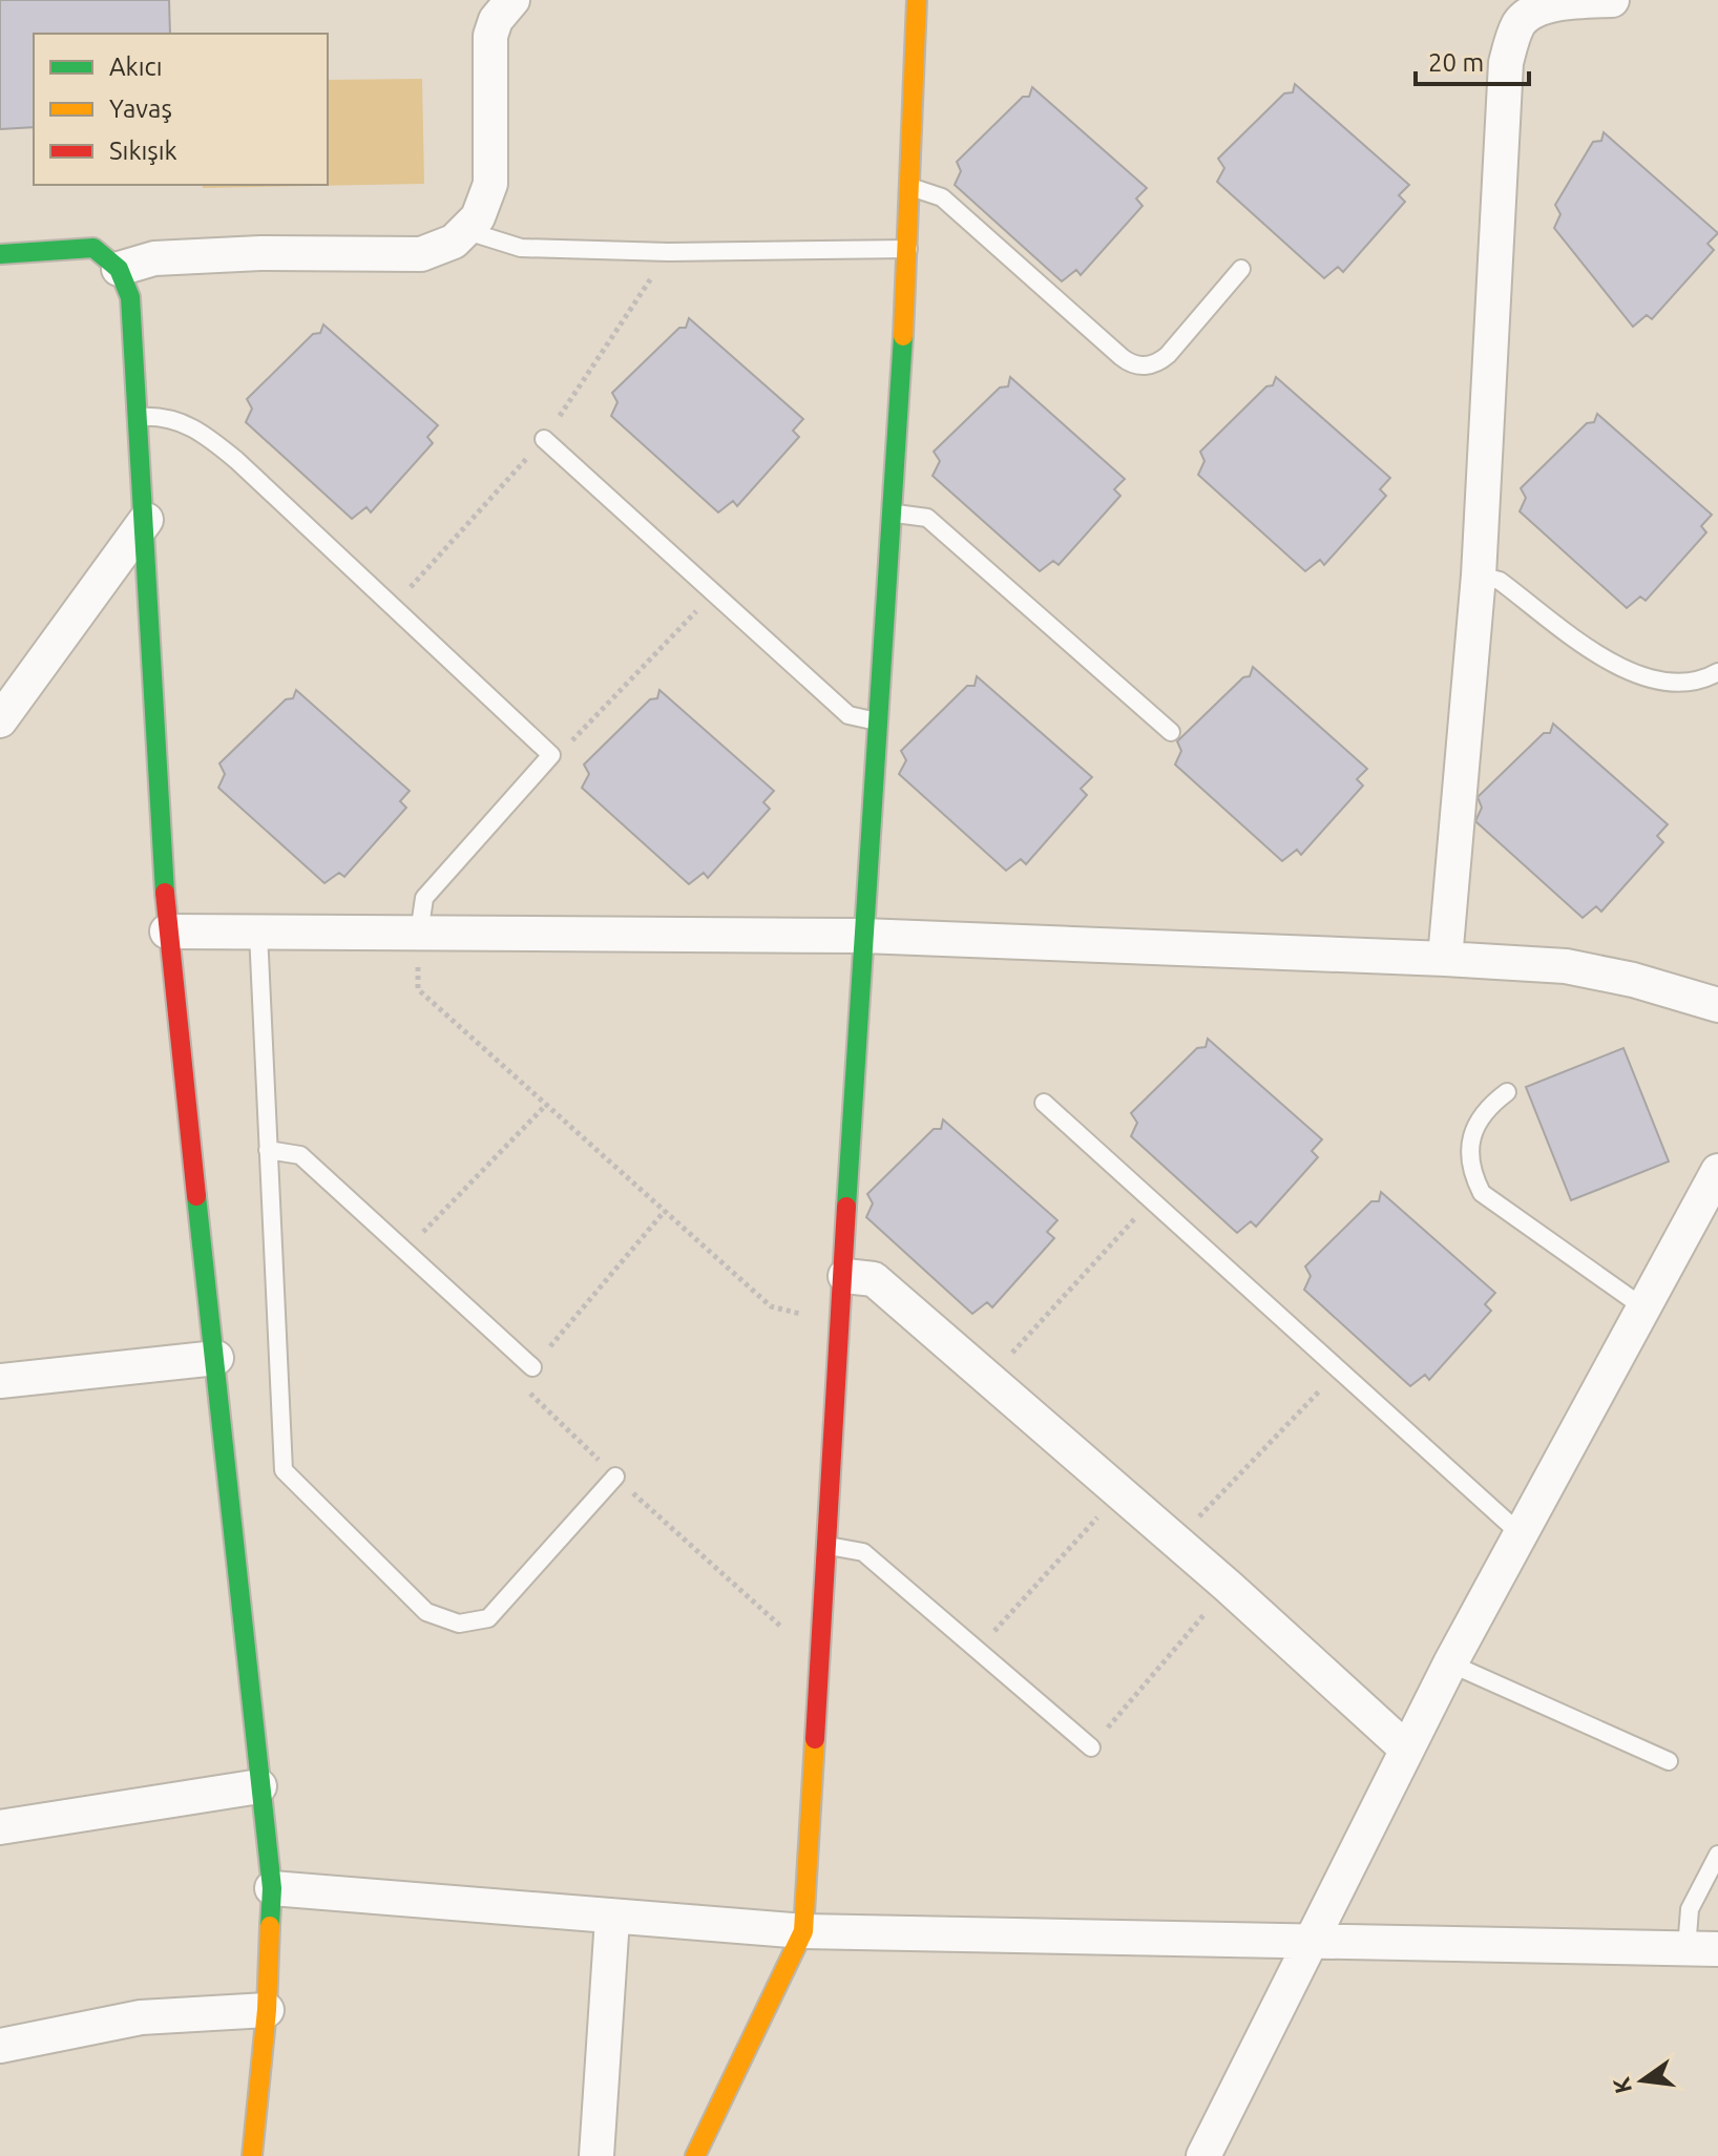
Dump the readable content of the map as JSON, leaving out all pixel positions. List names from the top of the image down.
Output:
{
  "legend": ["Akıcı", "Yavaş", "Sıkışık"],
  "scale_bar": "20 m",
  "north": "left"
}
